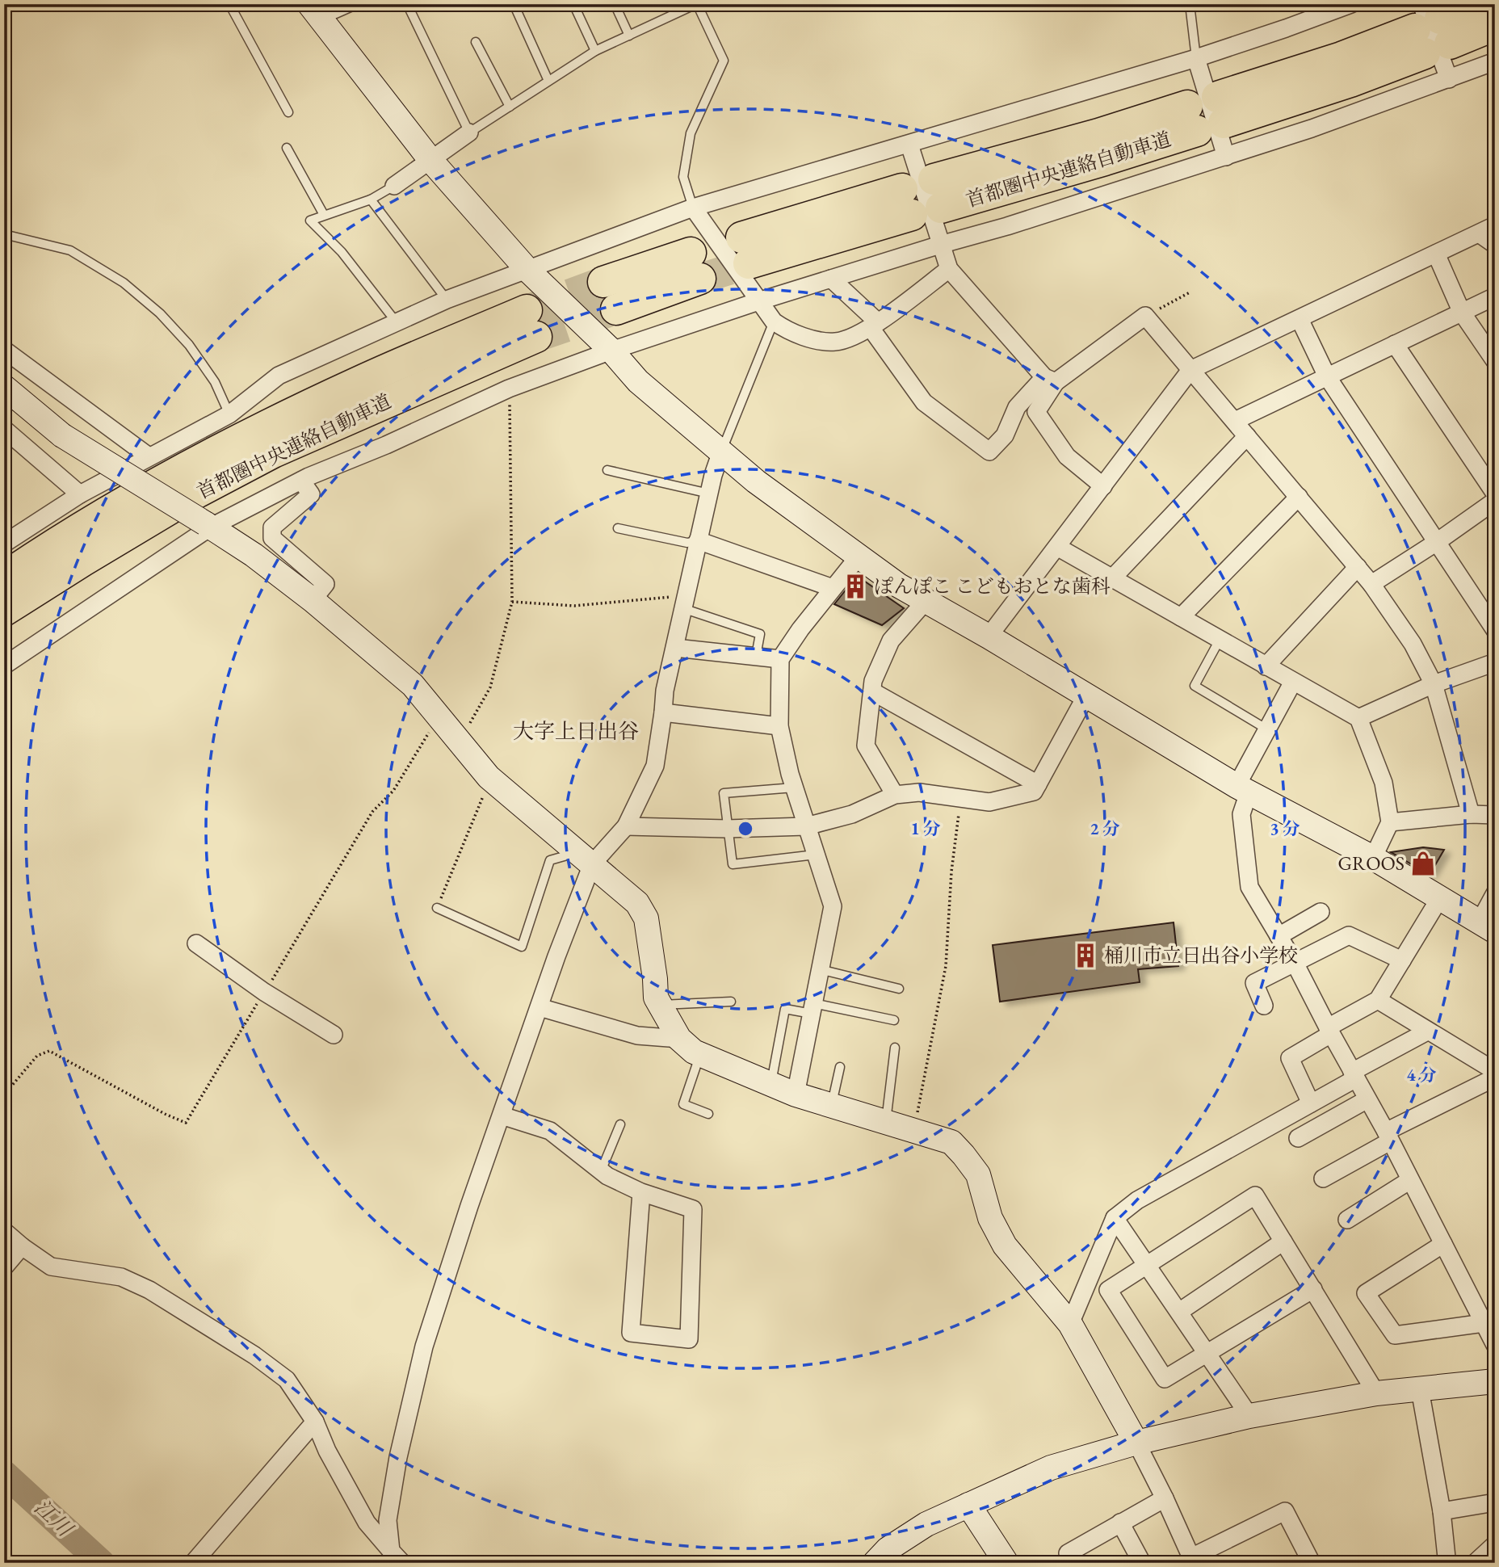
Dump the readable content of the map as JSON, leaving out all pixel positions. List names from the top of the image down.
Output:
{
  "streets": {
    "highway": ["首都圏中央連絡自動車道"]
  },
  "districts": ["大字上日出谷"],
  "water": ["江川"],
  "places": {
    "building": ["ぽんぽこ こどもおとな歯科", "桶川市立日出谷小学校"],
    "shop": ["GROOS"]
  },
  "rings": [
    "1 分",
    "2 分",
    "3 分",
    "4 分"
  ]
}
